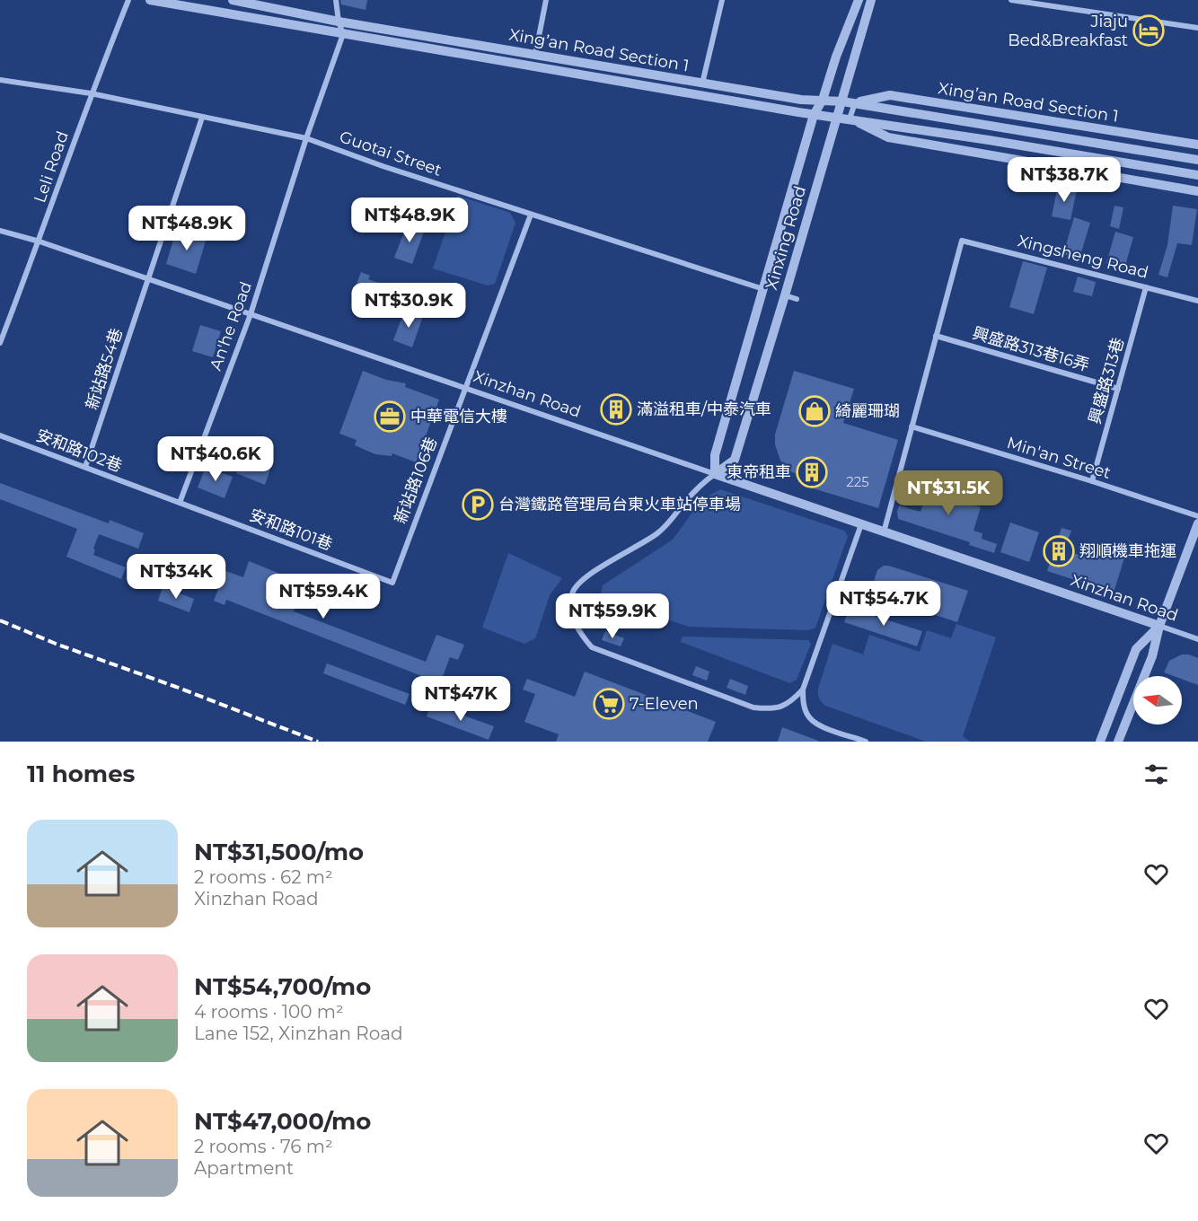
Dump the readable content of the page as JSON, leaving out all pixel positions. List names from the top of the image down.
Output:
{
  "streets": {
    "street": [
      "Xing’an Road Section 1",
      "Guotai Street",
      "Leli Road",
      "Xinxing Road",
      "Xingsheng Road",
      "An'he Road",
      "興盛路313巷16弄",
      "新站路54巷",
      "興盛路313巷",
      "Xinzhan Road",
      "安和路102巷",
      "Min'an Street",
      "新站路106巷",
      "安和路101巷"
    ]
  },
  "crossings": [
    ["Xing’an Road Section 1", "Xinxing Road"],
    ["Xing’an Road Section 1", "An'he Road"],
    ["Guotai Street", "Leli Road"],
    ["Guotai Street", "Xinxing Road"],
    ["Guotai Street", "An'he Road"],
    ["Guotai Street", "新站路54巷"],
    ["Guotai Street", "新站路106巷"],
    ["Leli Road", "Xinzhan Road"],
    ["Xinxing Road", "Xinzhan Road"],
    ["Xingsheng Road", "興盛路313巷16弄"],
    ["Xingsheng Road", "興盛路313巷"],
    ["An'he Road", "Xinzhan Road"],
    ["An'he Road", "安和路102巷"],
    ["An'he Road", "安和路101巷"],
    ["興盛路313巷16弄", "興盛路313巷"],
    ["新站路54巷", "Xinzhan Road"],
    ["新站路54巷", "安和路102巷"],
    ["興盛路313巷", "Min'an Street"],
    ["Xinzhan Road", "新站路106巷"],
    ["安和路102巷", "安和路101巷"],
    ["新站路106巷", "安和路101巷"]
  ],
  "places": {
    "hotel": ["Jiaju Bed&Breakfast"],
    "building": ["滿溢租車/中泰汽車", "東帝租車", "翔順機車拖運"],
    "shop": ["綺麗珊瑚"],
    "office": ["中華電信大樓"],
    "parking": ["台灣鐵路管理局台東火車站停車場"],
    "supermarket": ["7-Eleven"]
  },
  "house_numbers": ["225"],
  "north": "left",
  "page": {
    "price": [
      "NT$38.7K",
      "NT$48.9K",
      "NT$48.9K",
      "NT$30.9K",
      "NT$40.6K",
      "NT$31.5K",
      "NT$34K",
      "NT$59.4K",
      "NT$54.7K",
      "NT$59.9K",
      "NT$47K"
    ],
    "heading": "11 homes",
    "list": [
      {
        "name": "NT$31,500/mo",
        "note": "2 rooms · 62 m² · Xinzhan Road"
      },
      {
        "name": "NT$54,700/mo",
        "note": "4 rooms · 100 m² · Lane 152, Xinzhan Road"
      },
      {
        "name": "NT$47,000/mo",
        "note": "2 rooms · 76 m² · Apartment"
      }
    ]
  }
}
